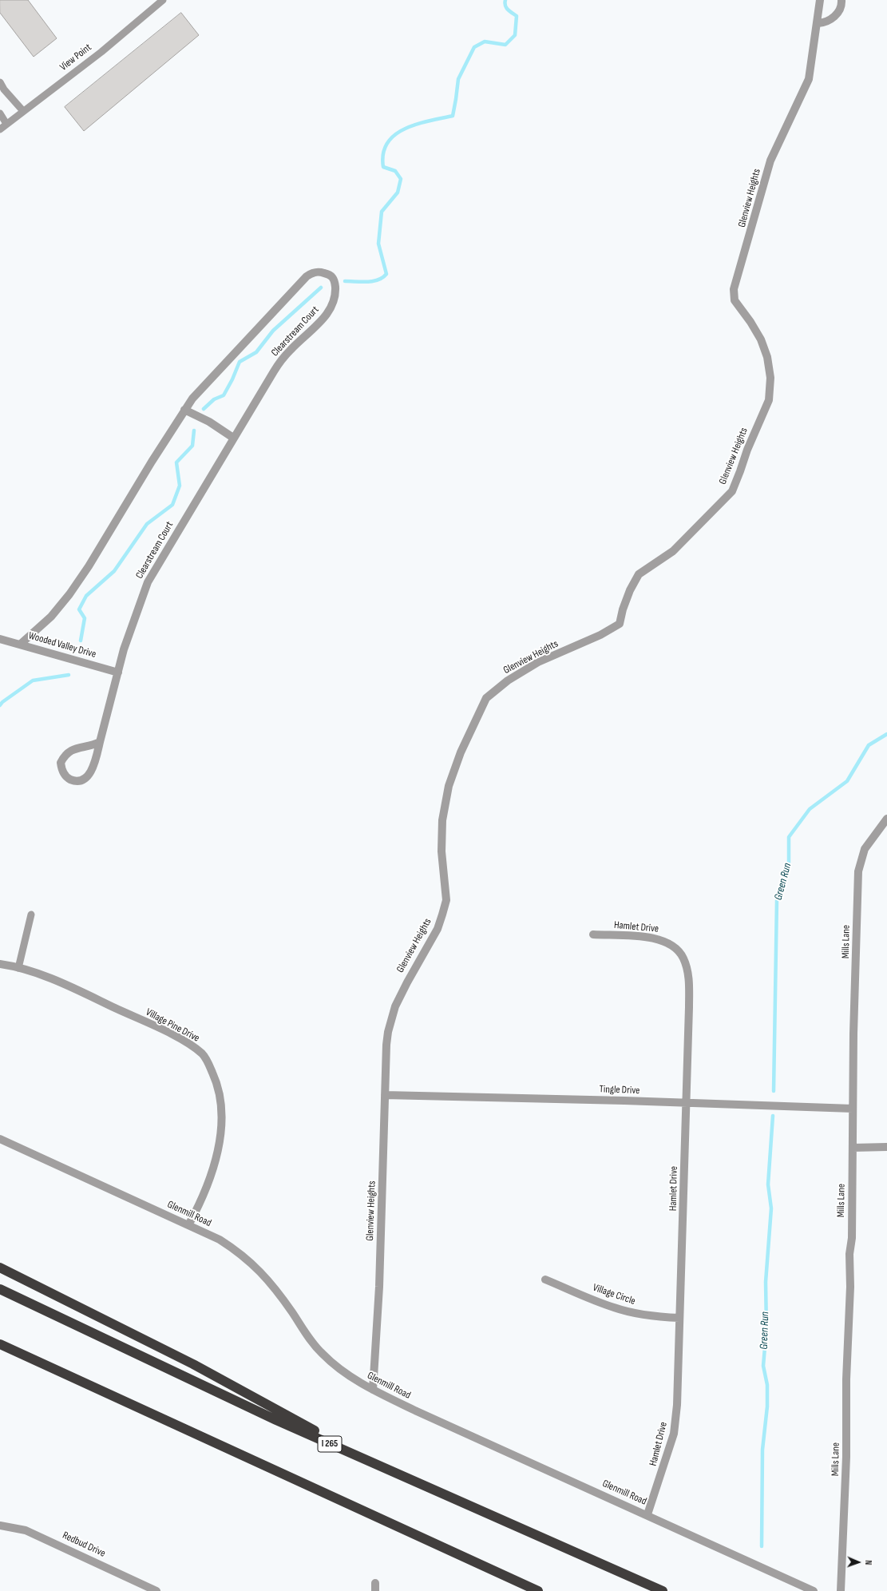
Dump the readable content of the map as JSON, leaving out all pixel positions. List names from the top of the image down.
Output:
{
  "streets": {
    "highway": ["I 265"],
    "street": [
      "Glenview Heights",
      "Clearstream Court",
      "Wooded Valley Drive",
      "Hamlet Drive",
      "Mills Lane",
      "Village Pine Drive",
      "Tingle Drive",
      "Glenmill Road",
      "Village Circle",
      "Redbud Drive"
    ],
    "lane": ["View Point"]
  },
  "crossings": [
    ["Glenview Heights", "Tingle Drive"],
    ["Glenview Heights", "Glenmill Road"],
    ["Clearstream Court", "Wooded Valley Drive"],
    ["Hamlet Drive", "Tingle Drive"],
    ["Hamlet Drive", "Glenmill Road"],
    ["Hamlet Drive", "Village Circle"],
    ["Mills Lane", "Tingle Drive"],
    ["Village Pine Drive", "Glenmill Road"]
  ],
  "water": ["Green Run"],
  "north": "right"
}
